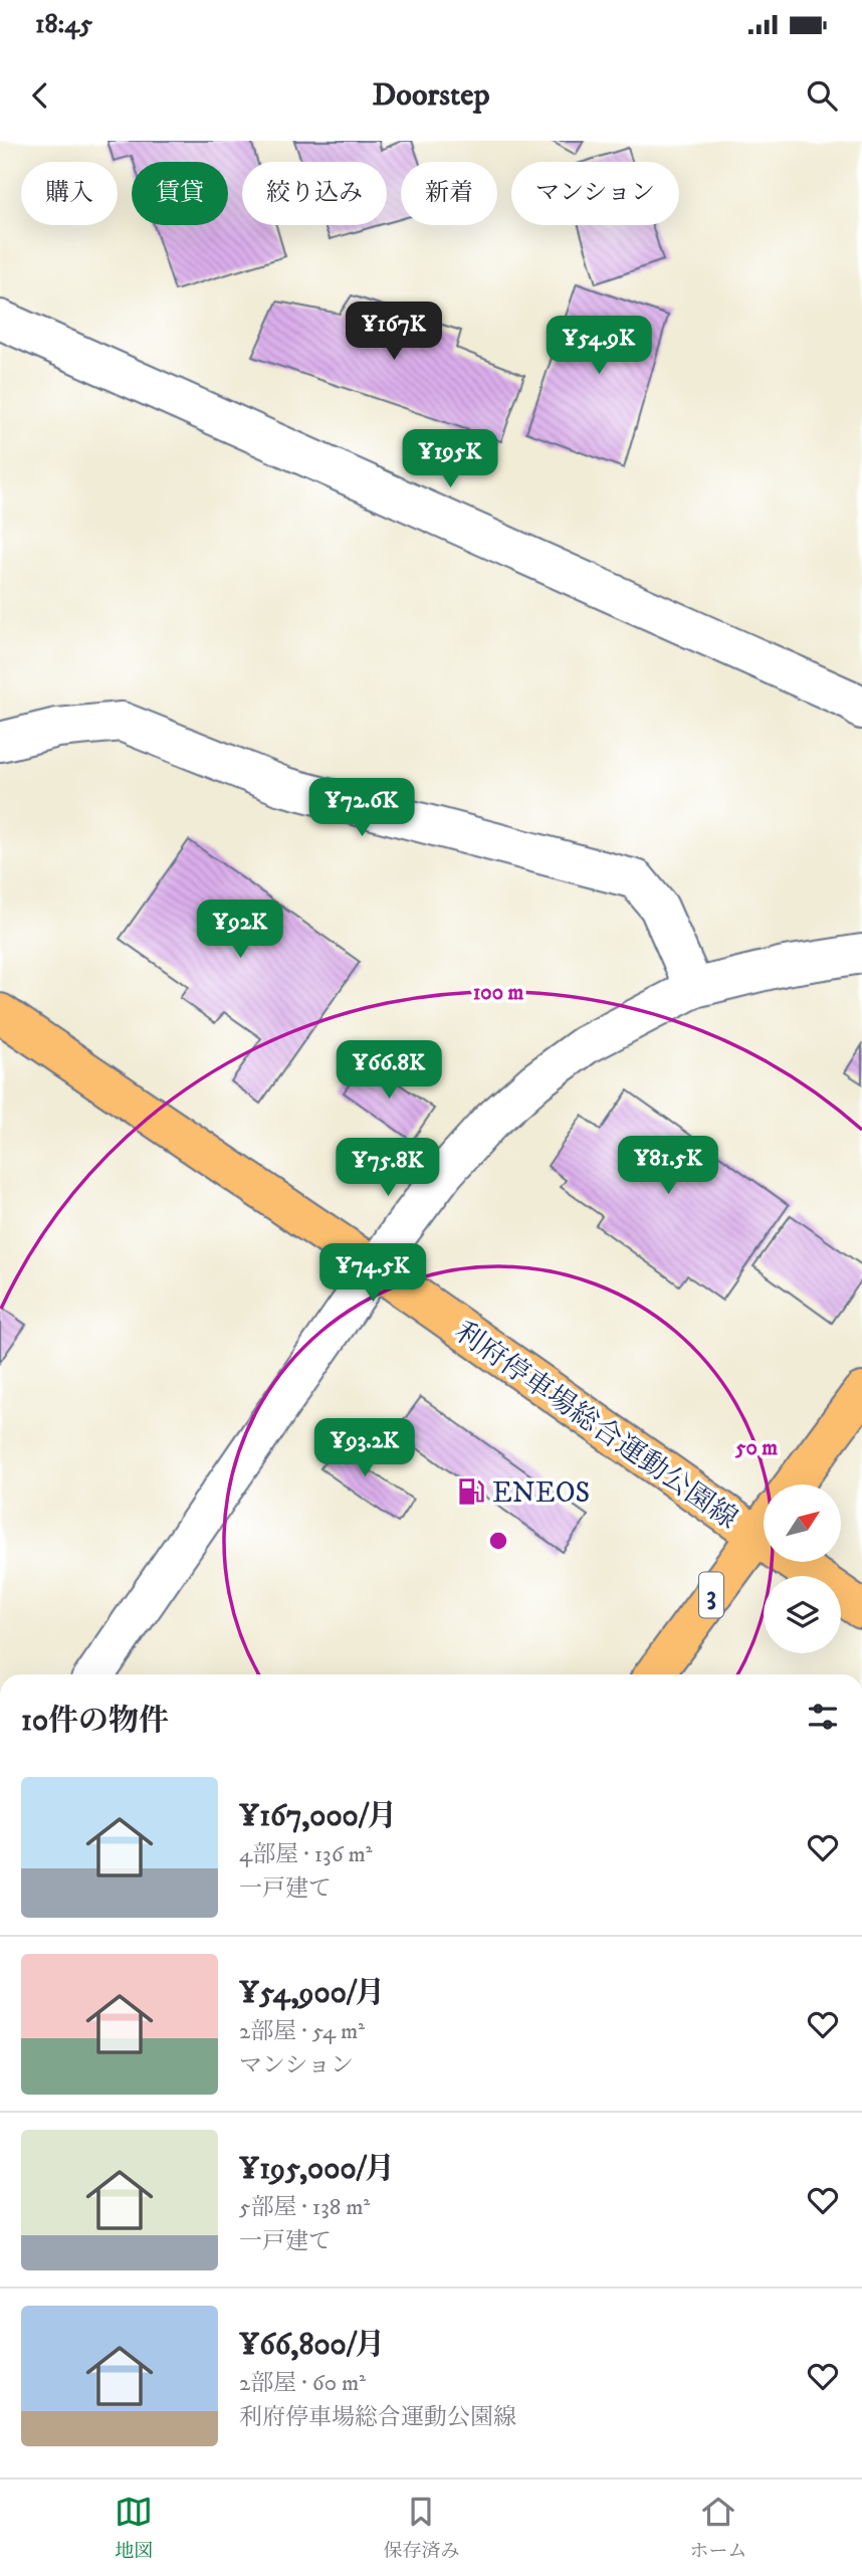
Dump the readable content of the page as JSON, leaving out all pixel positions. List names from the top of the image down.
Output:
{
  "streets": {
    "main road": ["利府停車場総合運動公園線", "3"]
  },
  "places": {
    "fuel station": ["ENEOS"]
  },
  "north": "top right",
  "page": {
    "status": "18:45",
    "header": "Doorstep",
    "chip": [
      "購入",
      "賃貸",
      "絞り込み",
      "新着",
      "マンション"
    ],
    "price": [
      "¥167K",
      "¥54.9K",
      "¥195K",
      "¥72.6K",
      "¥92K",
      "¥66.8K",
      "¥81.5K",
      "¥75.8K",
      "¥74.5K",
      "¥93.2K"
    ],
    "heading": "10件の物件",
    "list": [
      {
        "name": "¥167,000/月",
        "note": "4部屋 · 136 m² · 一戸建て"
      },
      {
        "name": "¥54,900/月",
        "note": "2部屋 · 54 m² · マンション"
      },
      {
        "name": "¥195,000/月",
        "note": "5部屋 · 138 m² · 一戸建て"
      },
      {
        "name": "¥66,800/月",
        "note": "2部屋 · 60 m² · 利府停車場総合運動公園線"
      }
    ],
    "tabs": ["地図", "保存済み", "ホーム"]
  },
  "rings": ["100 m", "50 m"]
}
